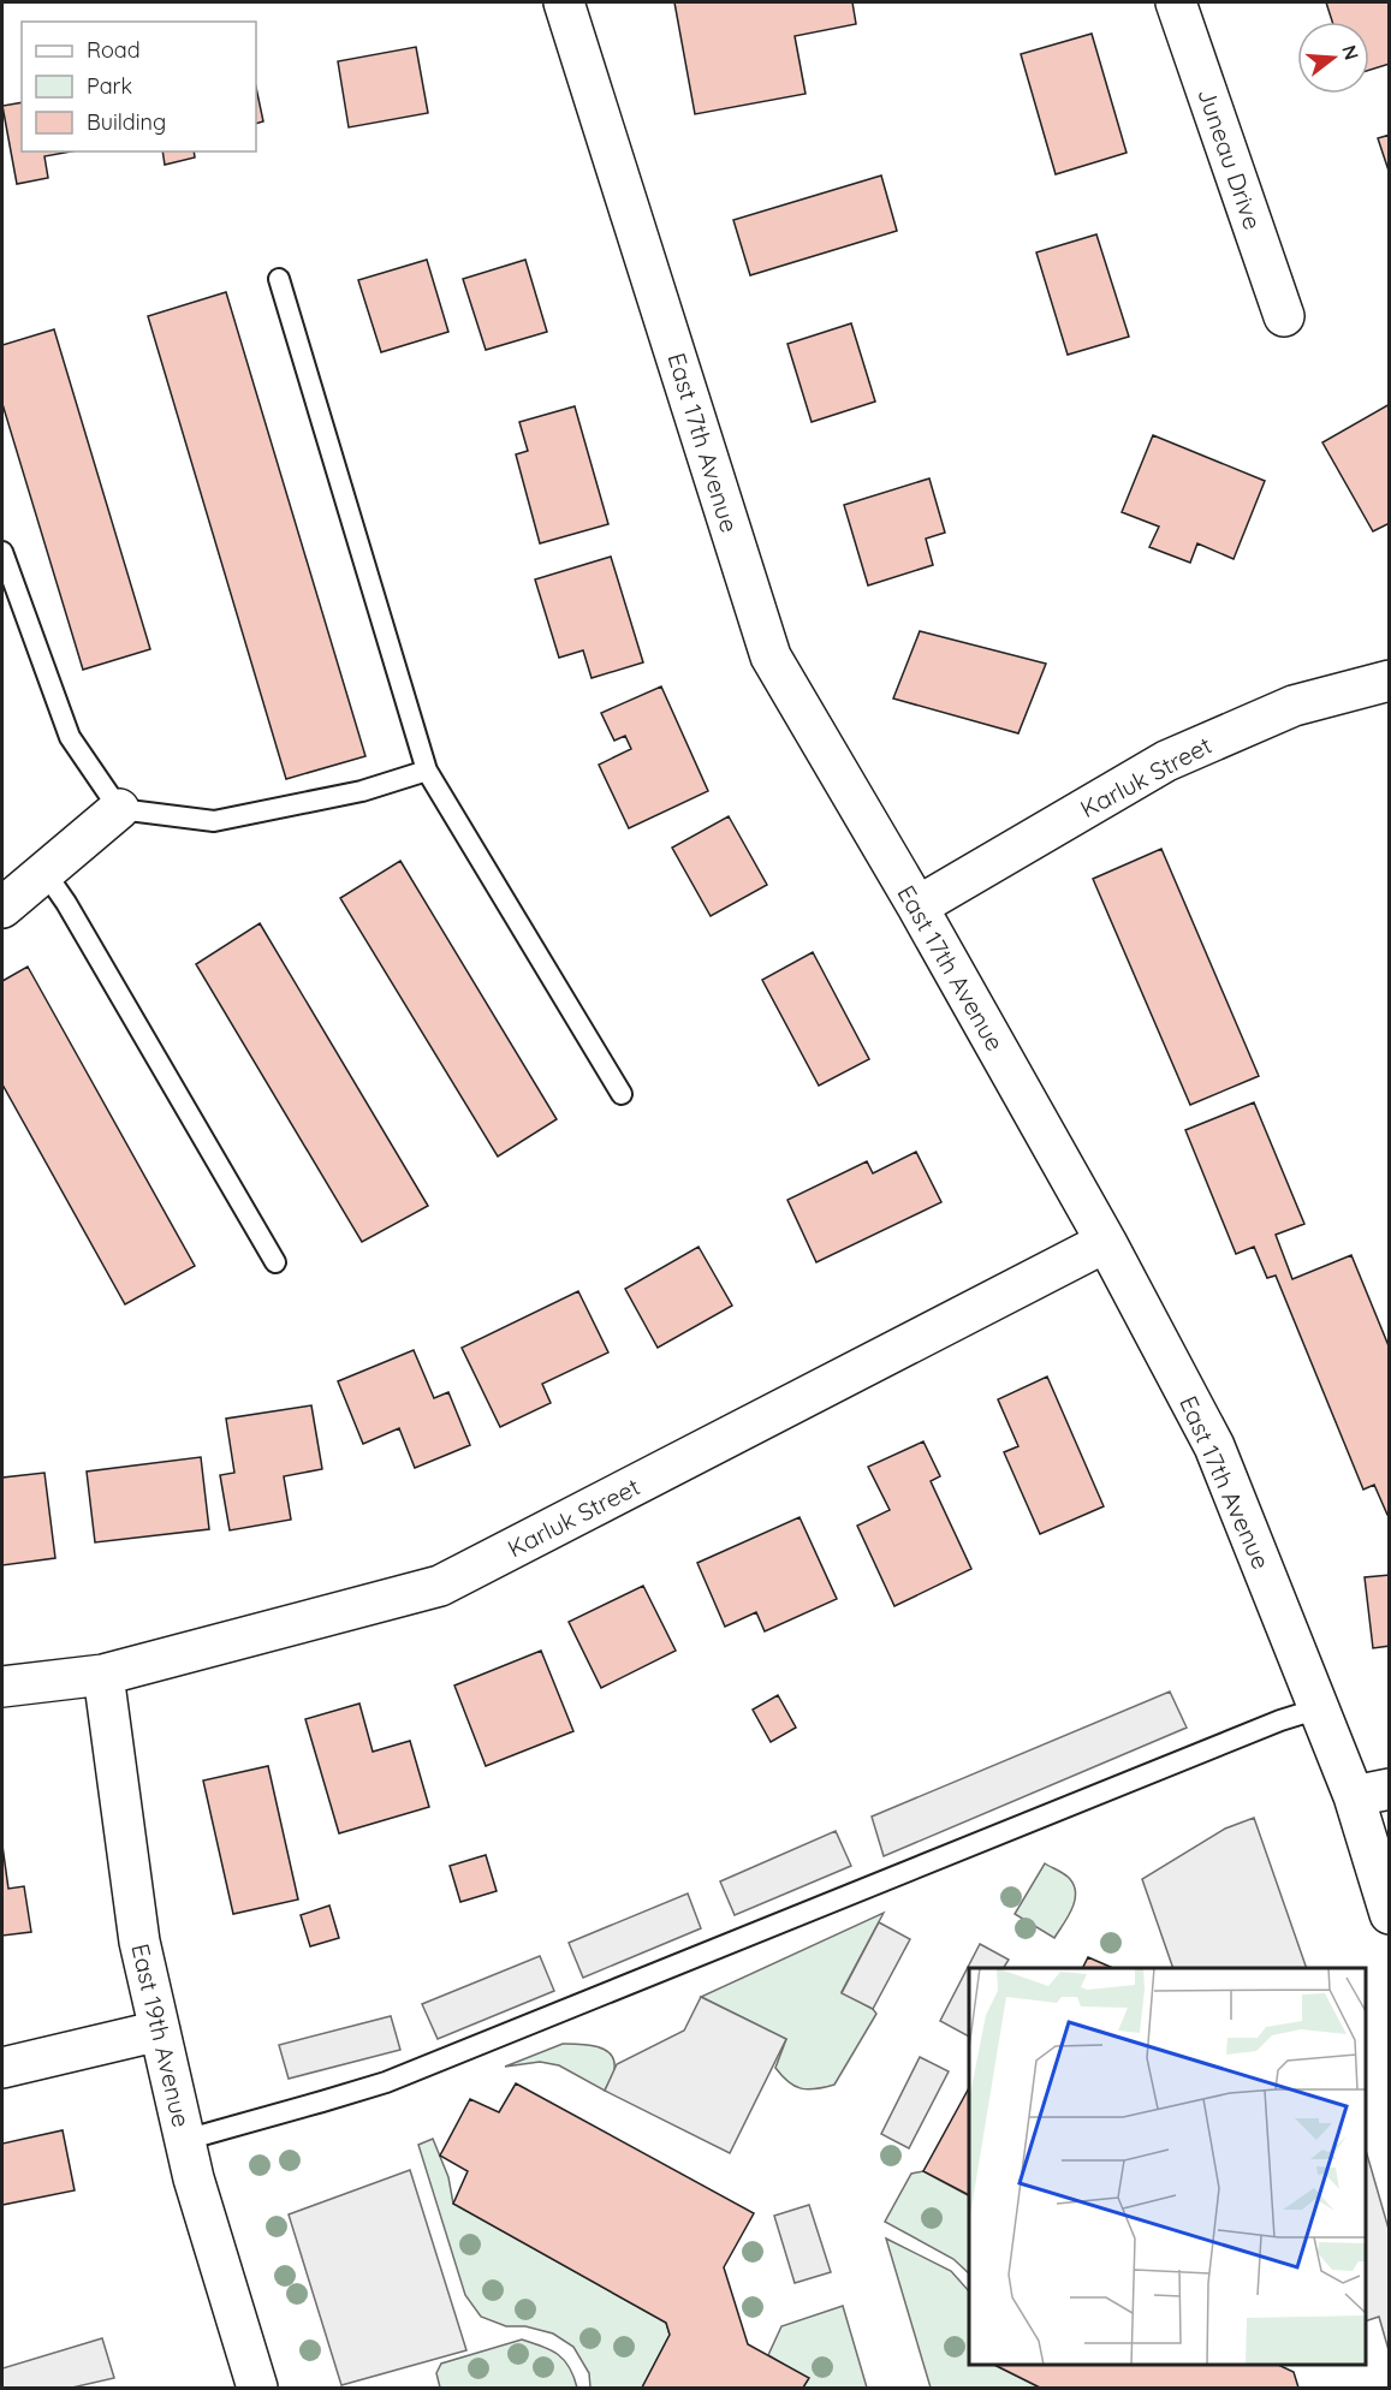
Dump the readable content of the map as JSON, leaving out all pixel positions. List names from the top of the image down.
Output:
{
  "streets": {
    "street": [
      "Juneau Drive",
      "East 17th Avenue",
      "Karluk Street",
      "East 19th Avenue"
    ]
  },
  "crossings": [
    ["East 17th Avenue", "Karluk Street"],
    ["Karluk Street", "East 19th Avenue"]
  ],
  "legend": ["Road", "Park", "Building"],
  "north": "right"
}
